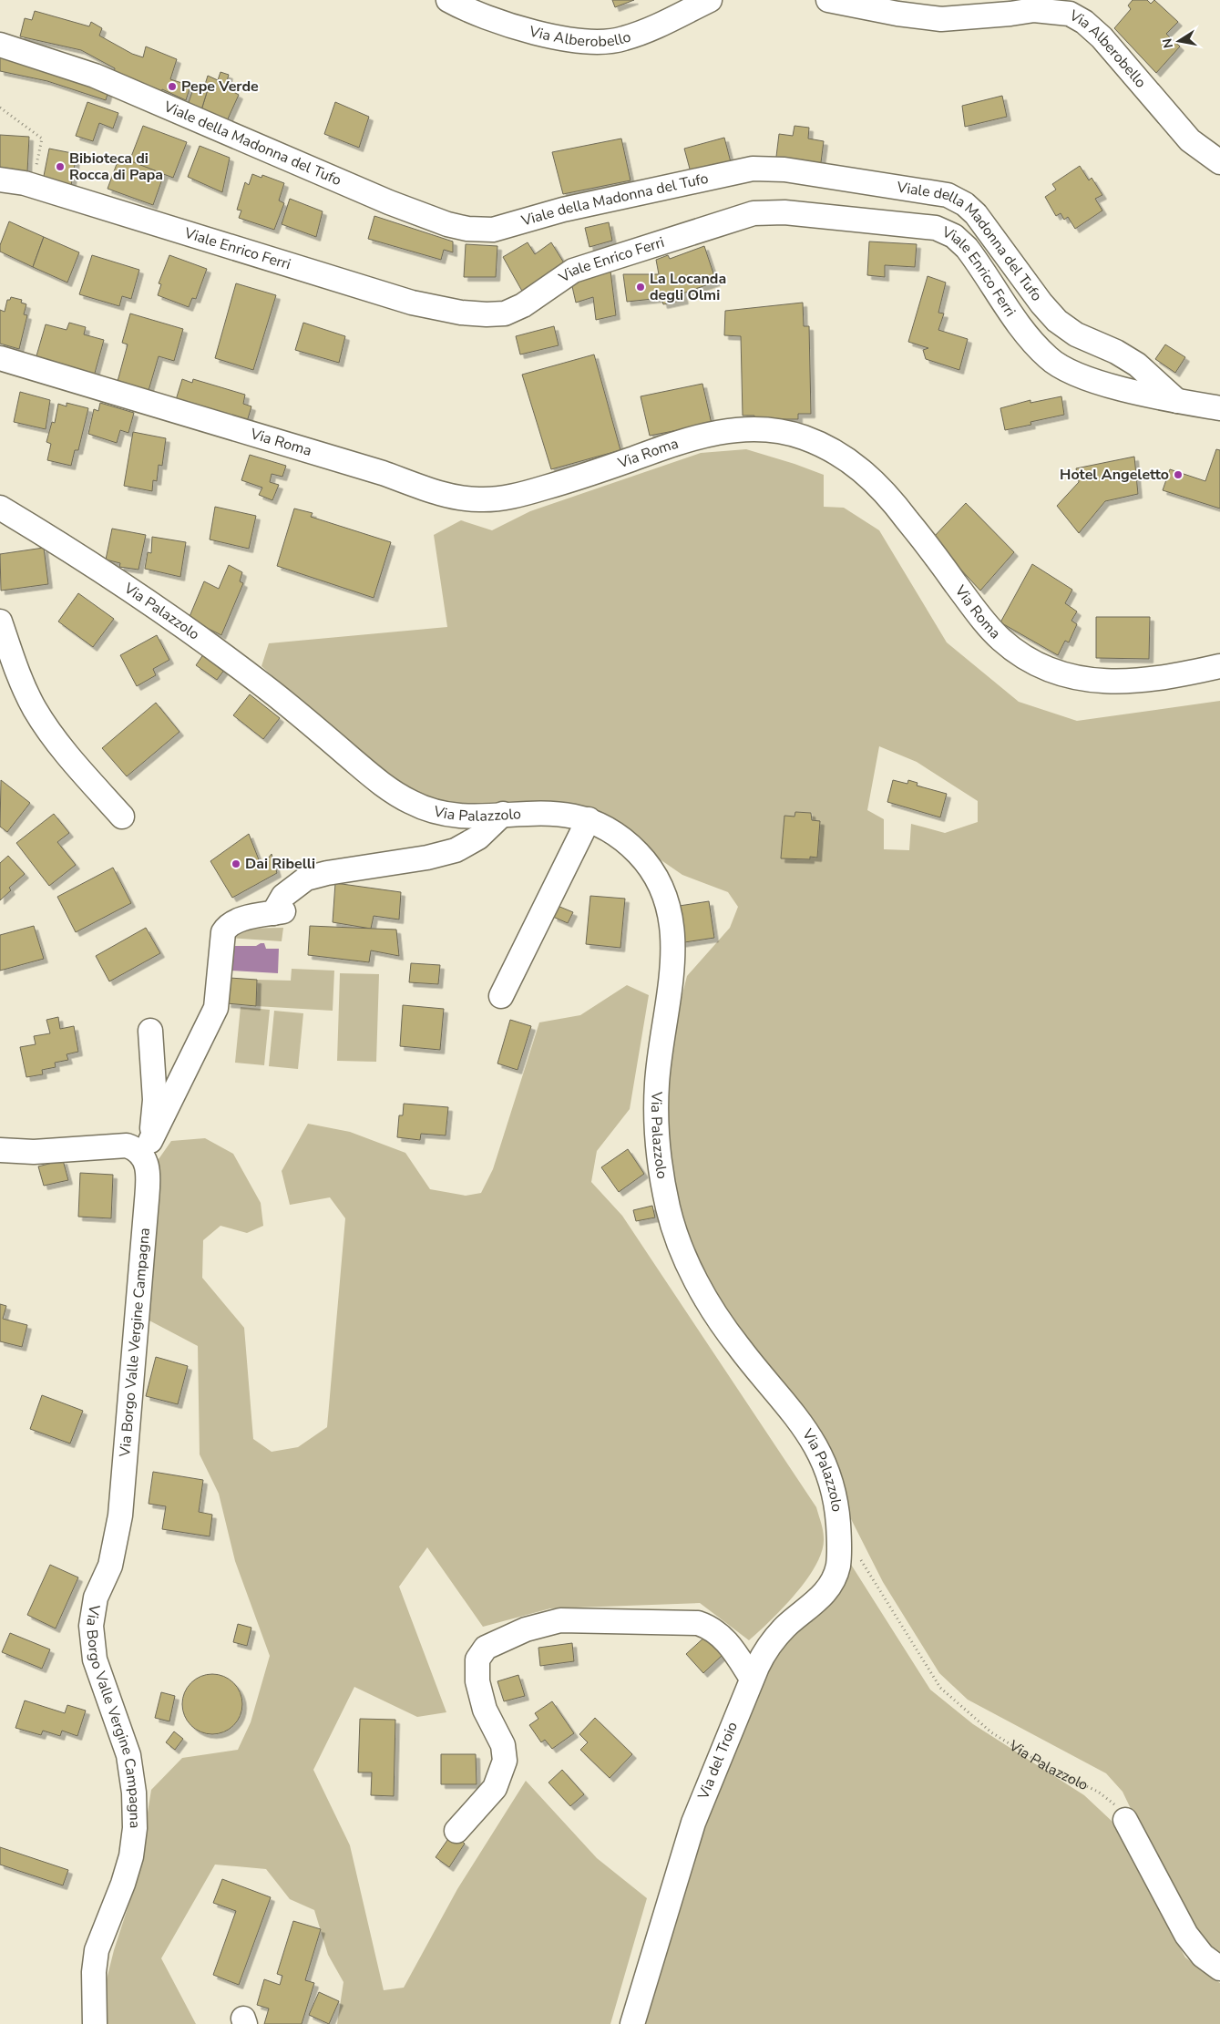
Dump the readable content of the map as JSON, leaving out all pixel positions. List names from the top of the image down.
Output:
{
  "streets": {
    "street": [
      "Via Alberobello",
      "Viale della Madonna del Tufo",
      "Viale Enrico Ferri",
      "Via Roma",
      "Via Palazzolo",
      "Via Borgo Valle Vergine Campagna",
      "Via del Troio"
    ]
  },
  "crossings": [
    ["Viale della Madonna del Tufo", "Viale Enrico Ferri"],
    ["Via Palazzolo", "Via del Troio"]
  ],
  "places": [
    "Pepe Verde",
    "Bibioteca di Rocca di Papa",
    "La Locanda degli Olmi",
    "Hotel Angeletto",
    "Dai Ribelli"
  ],
  "north": "left"
}
